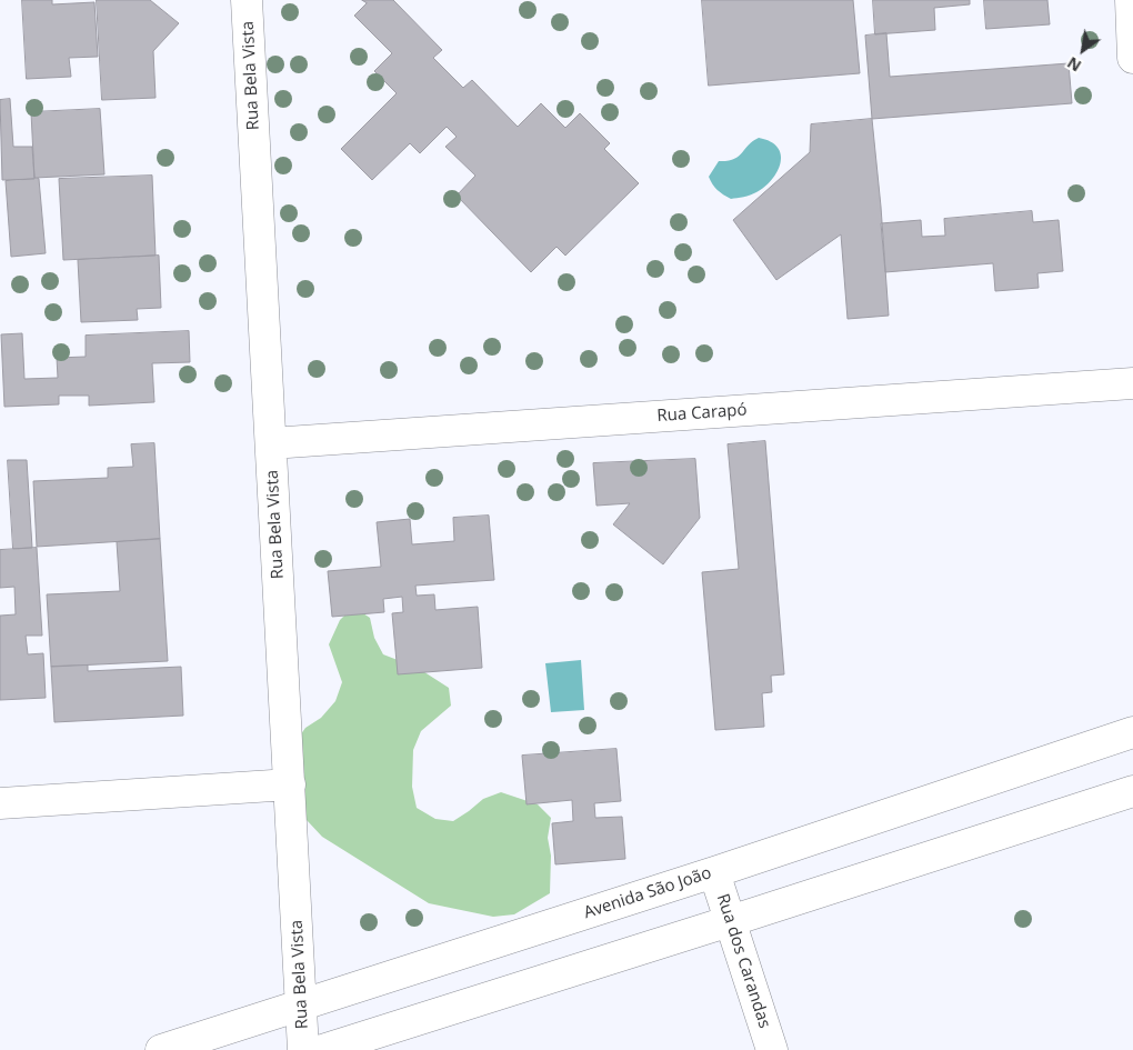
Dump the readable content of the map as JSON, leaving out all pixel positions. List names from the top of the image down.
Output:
{
  "streets": {
    "street": [
      "Rua Bela Vista",
      "Rua Carapó",
      "Avenida São João",
      "Rua dos Carandas"
    ]
  },
  "crossings": [
    ["Rua Bela Vista", "Rua Carapó"],
    ["Rua Bela Vista", "Avenida São João"],
    ["Avenida São João", "Rua dos Carandas"]
  ],
  "north": "bottom left"
}
